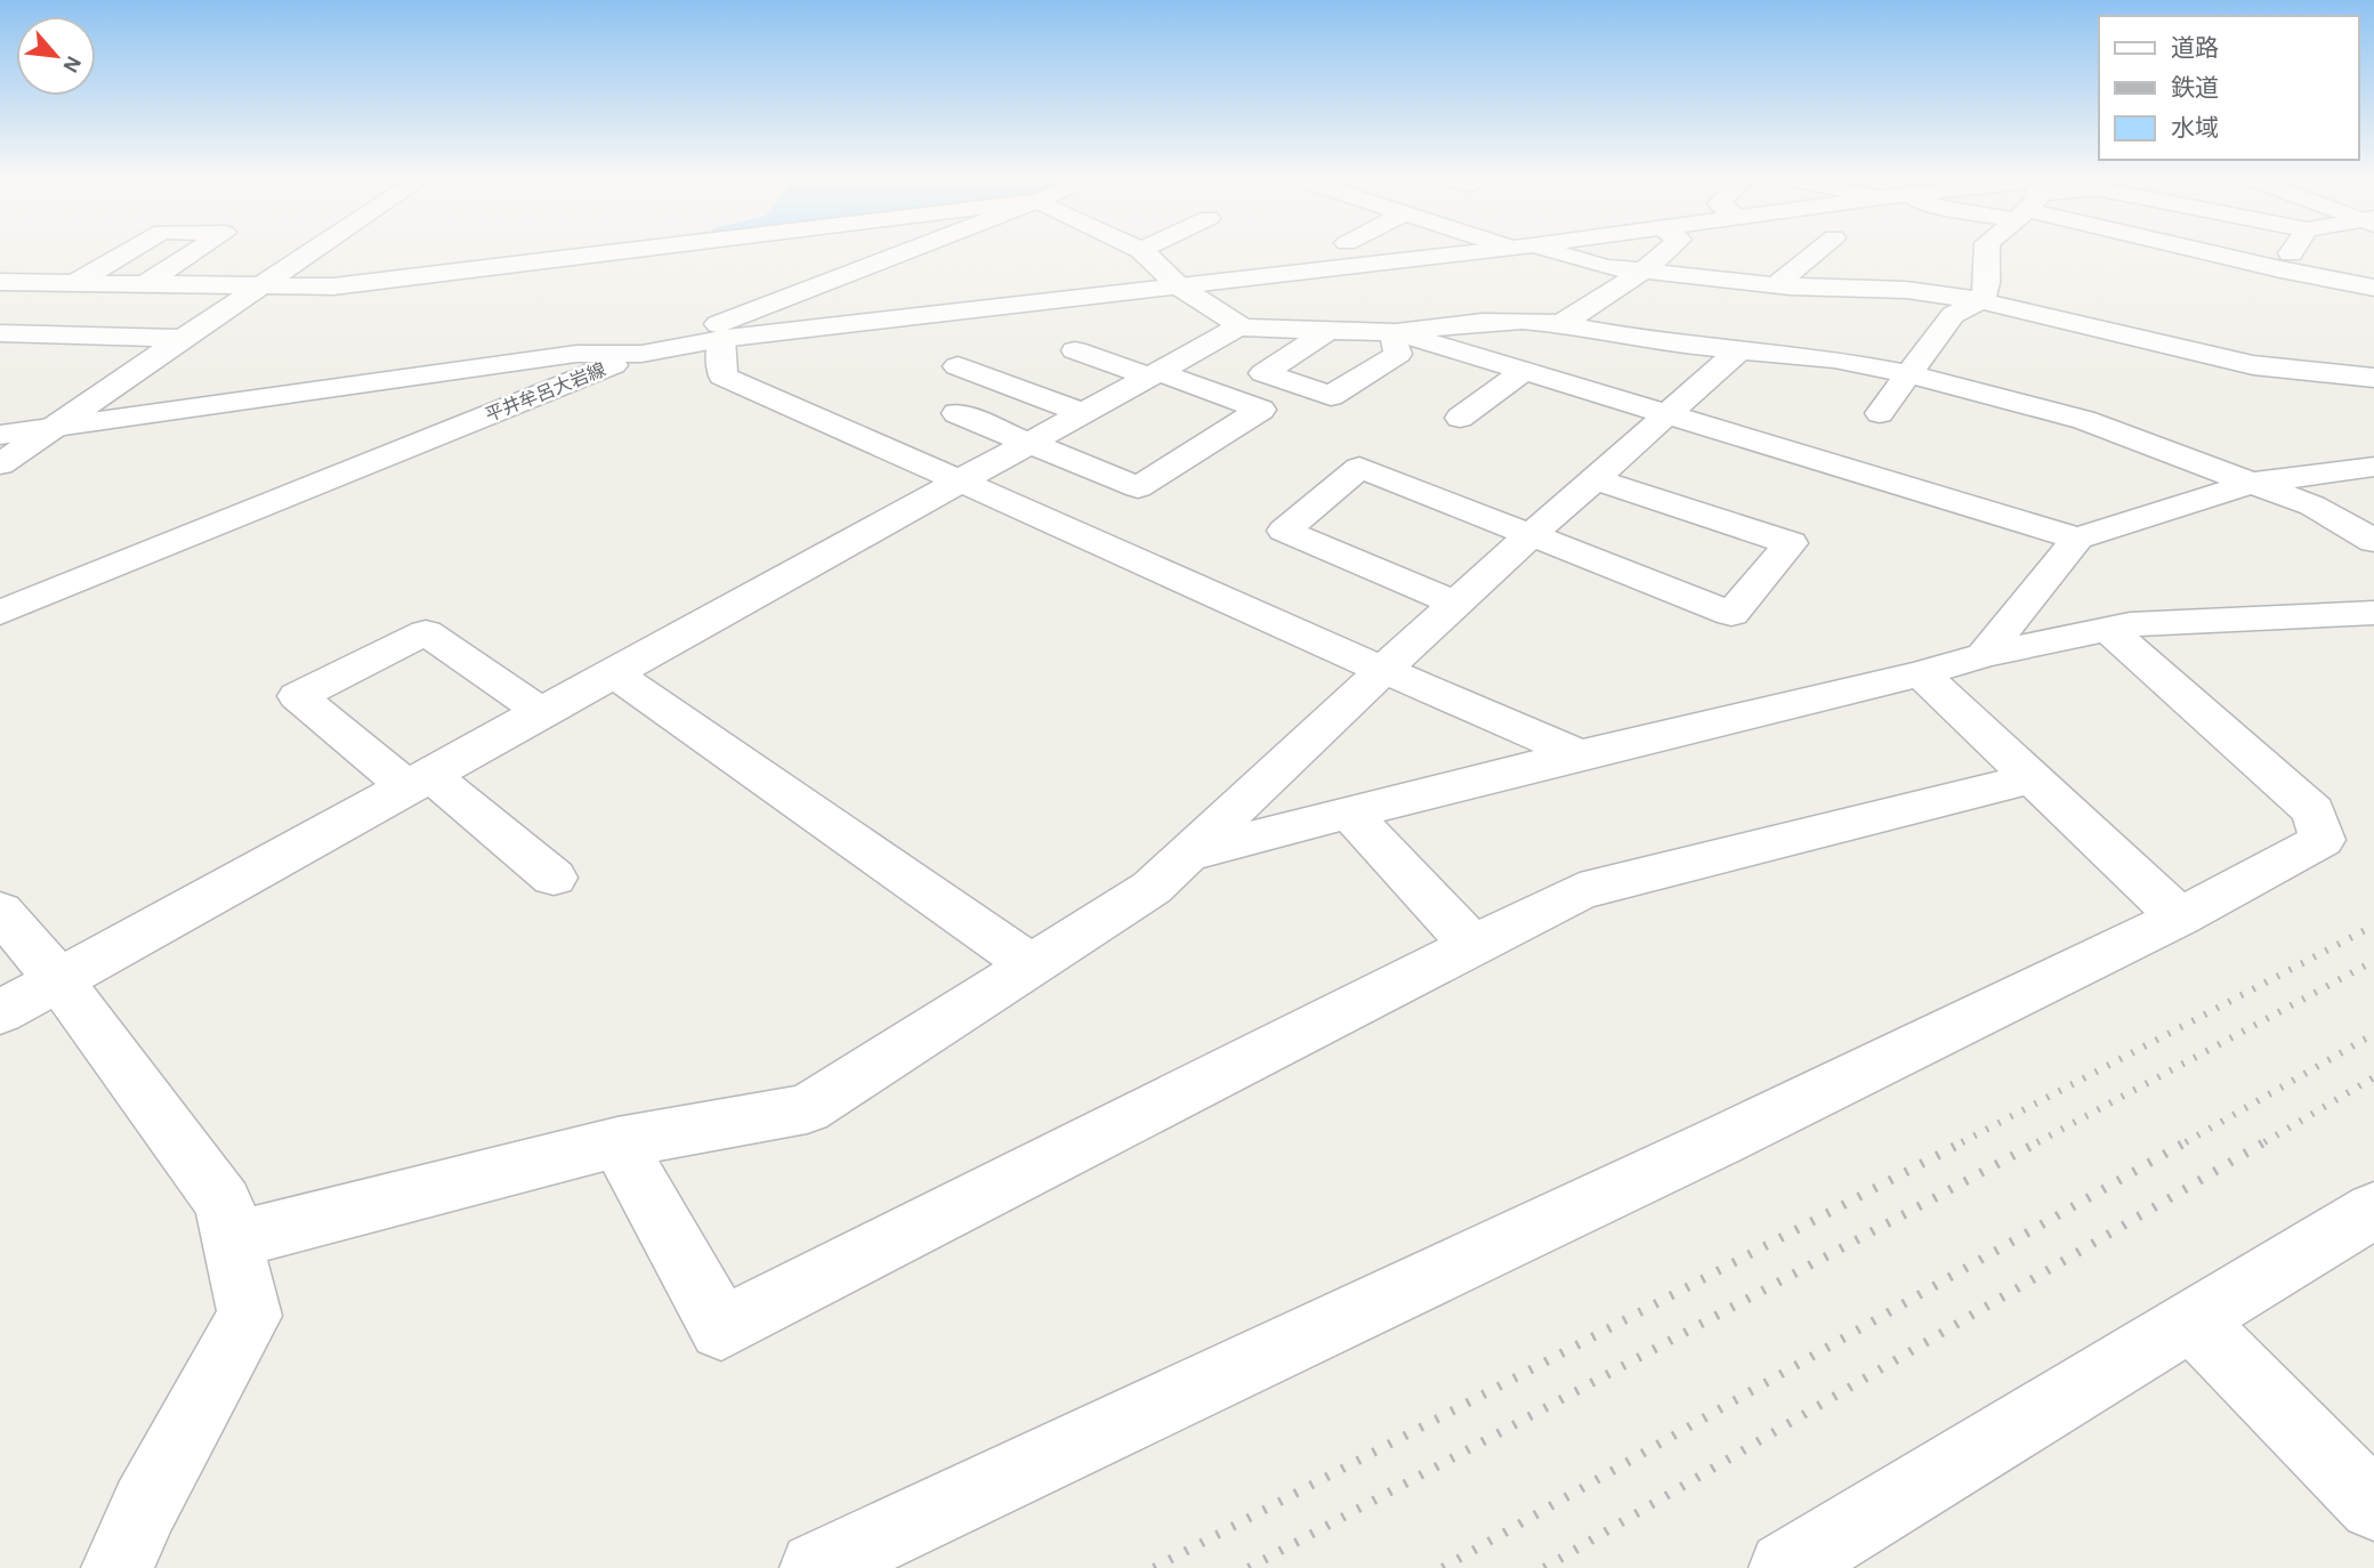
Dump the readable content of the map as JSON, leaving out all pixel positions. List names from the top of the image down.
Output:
{
  "streets": {
    "street": ["平井牟呂大岩線"]
  },
  "legend": ["道路", "鉄道", "水域"],
  "north": "bottom right"
}
